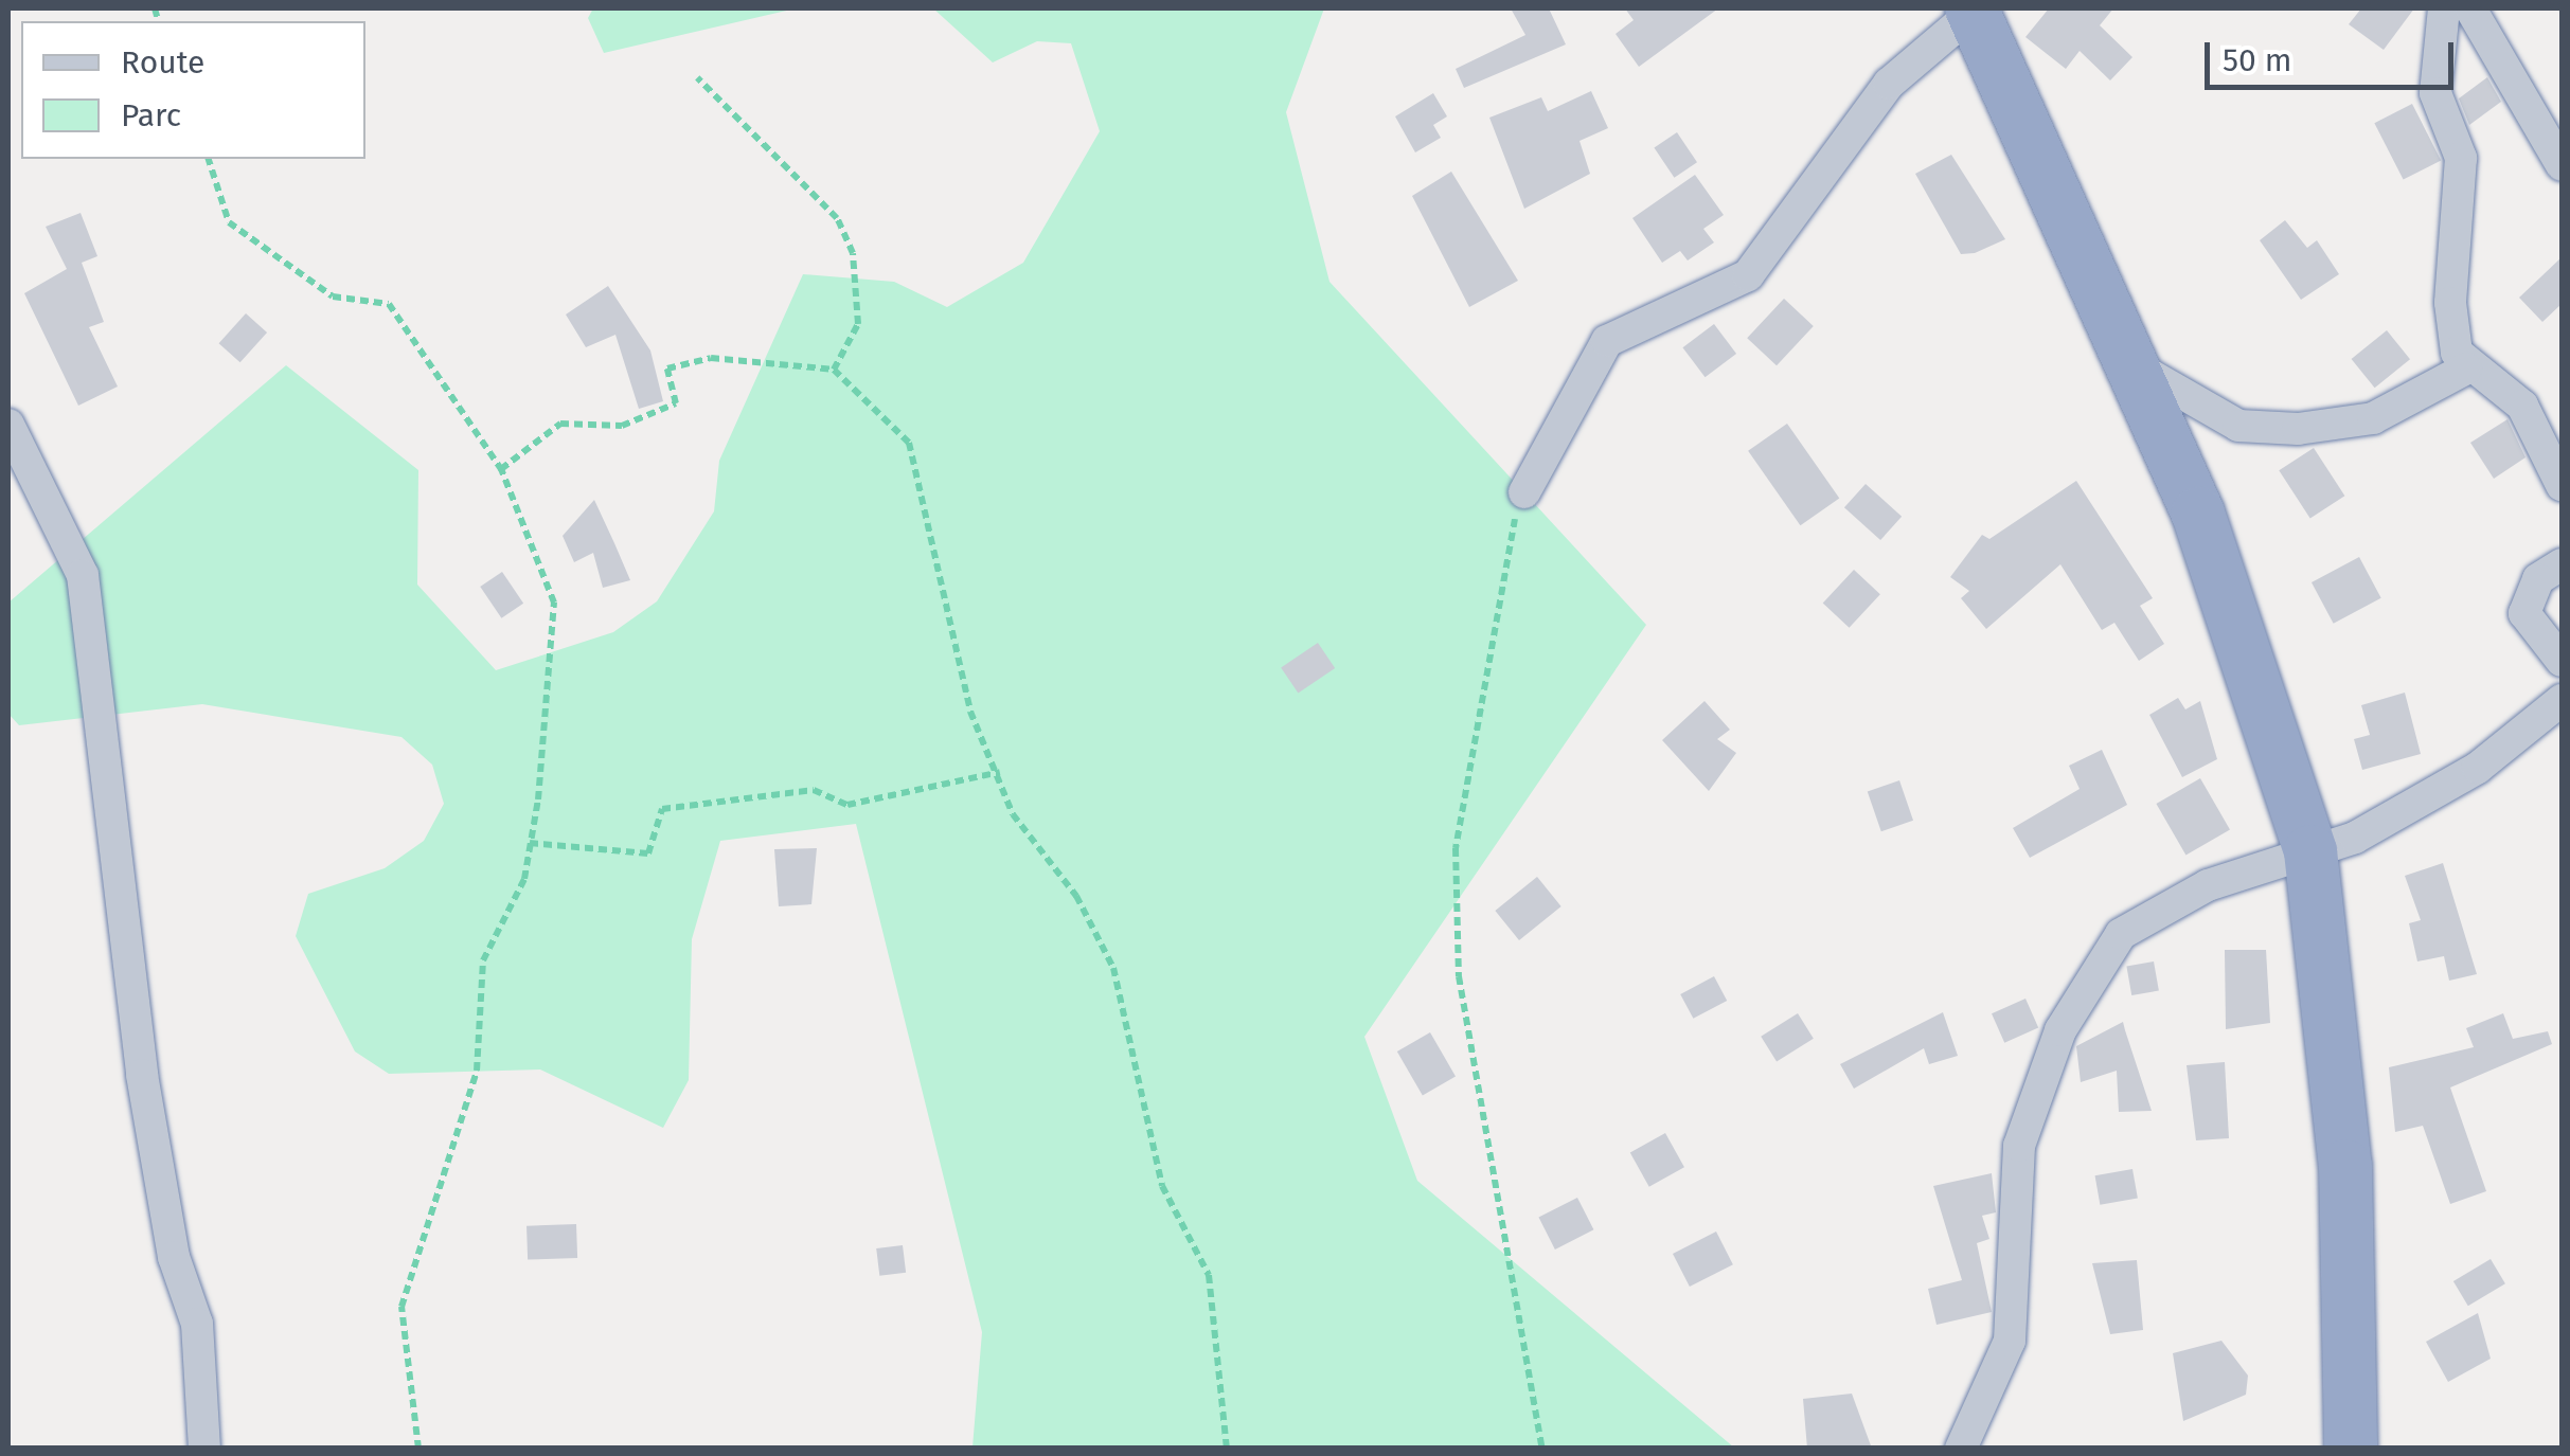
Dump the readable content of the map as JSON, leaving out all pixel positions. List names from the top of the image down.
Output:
{
  "legend": ["Route", "Parc"],
  "scale_bar": "50 m"
}
